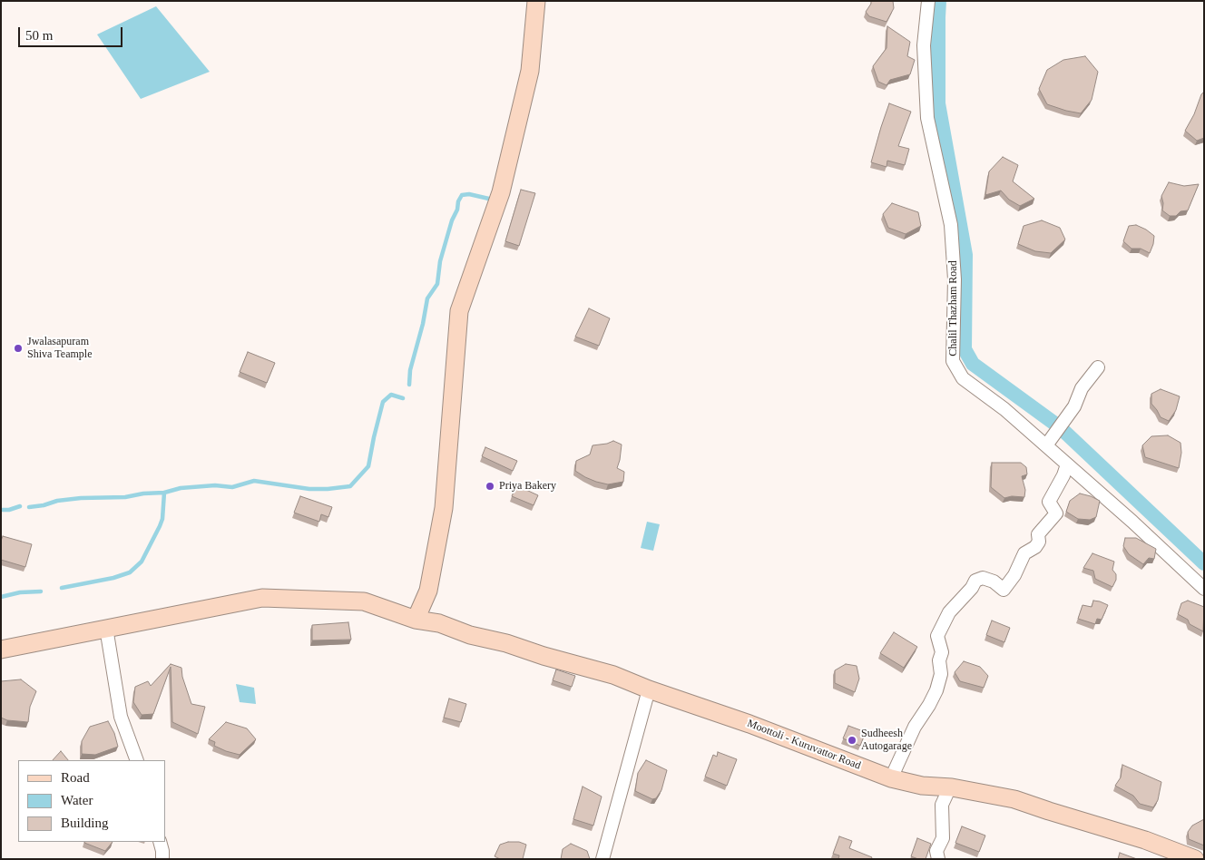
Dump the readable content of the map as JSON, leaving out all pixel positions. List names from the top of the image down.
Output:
{
  "streets": {
    "main road": ["Moottoli - Kuruvattor Road"],
    "street": ["Chalil Thazham Road"]
  },
  "places": ["Jwalasapuram Shiva Teample", "Priya Bakery", "Sudheesh Autogarage"],
  "legend": ["Road", "Water", "Building"],
  "scale_bar": "50 m"
}
